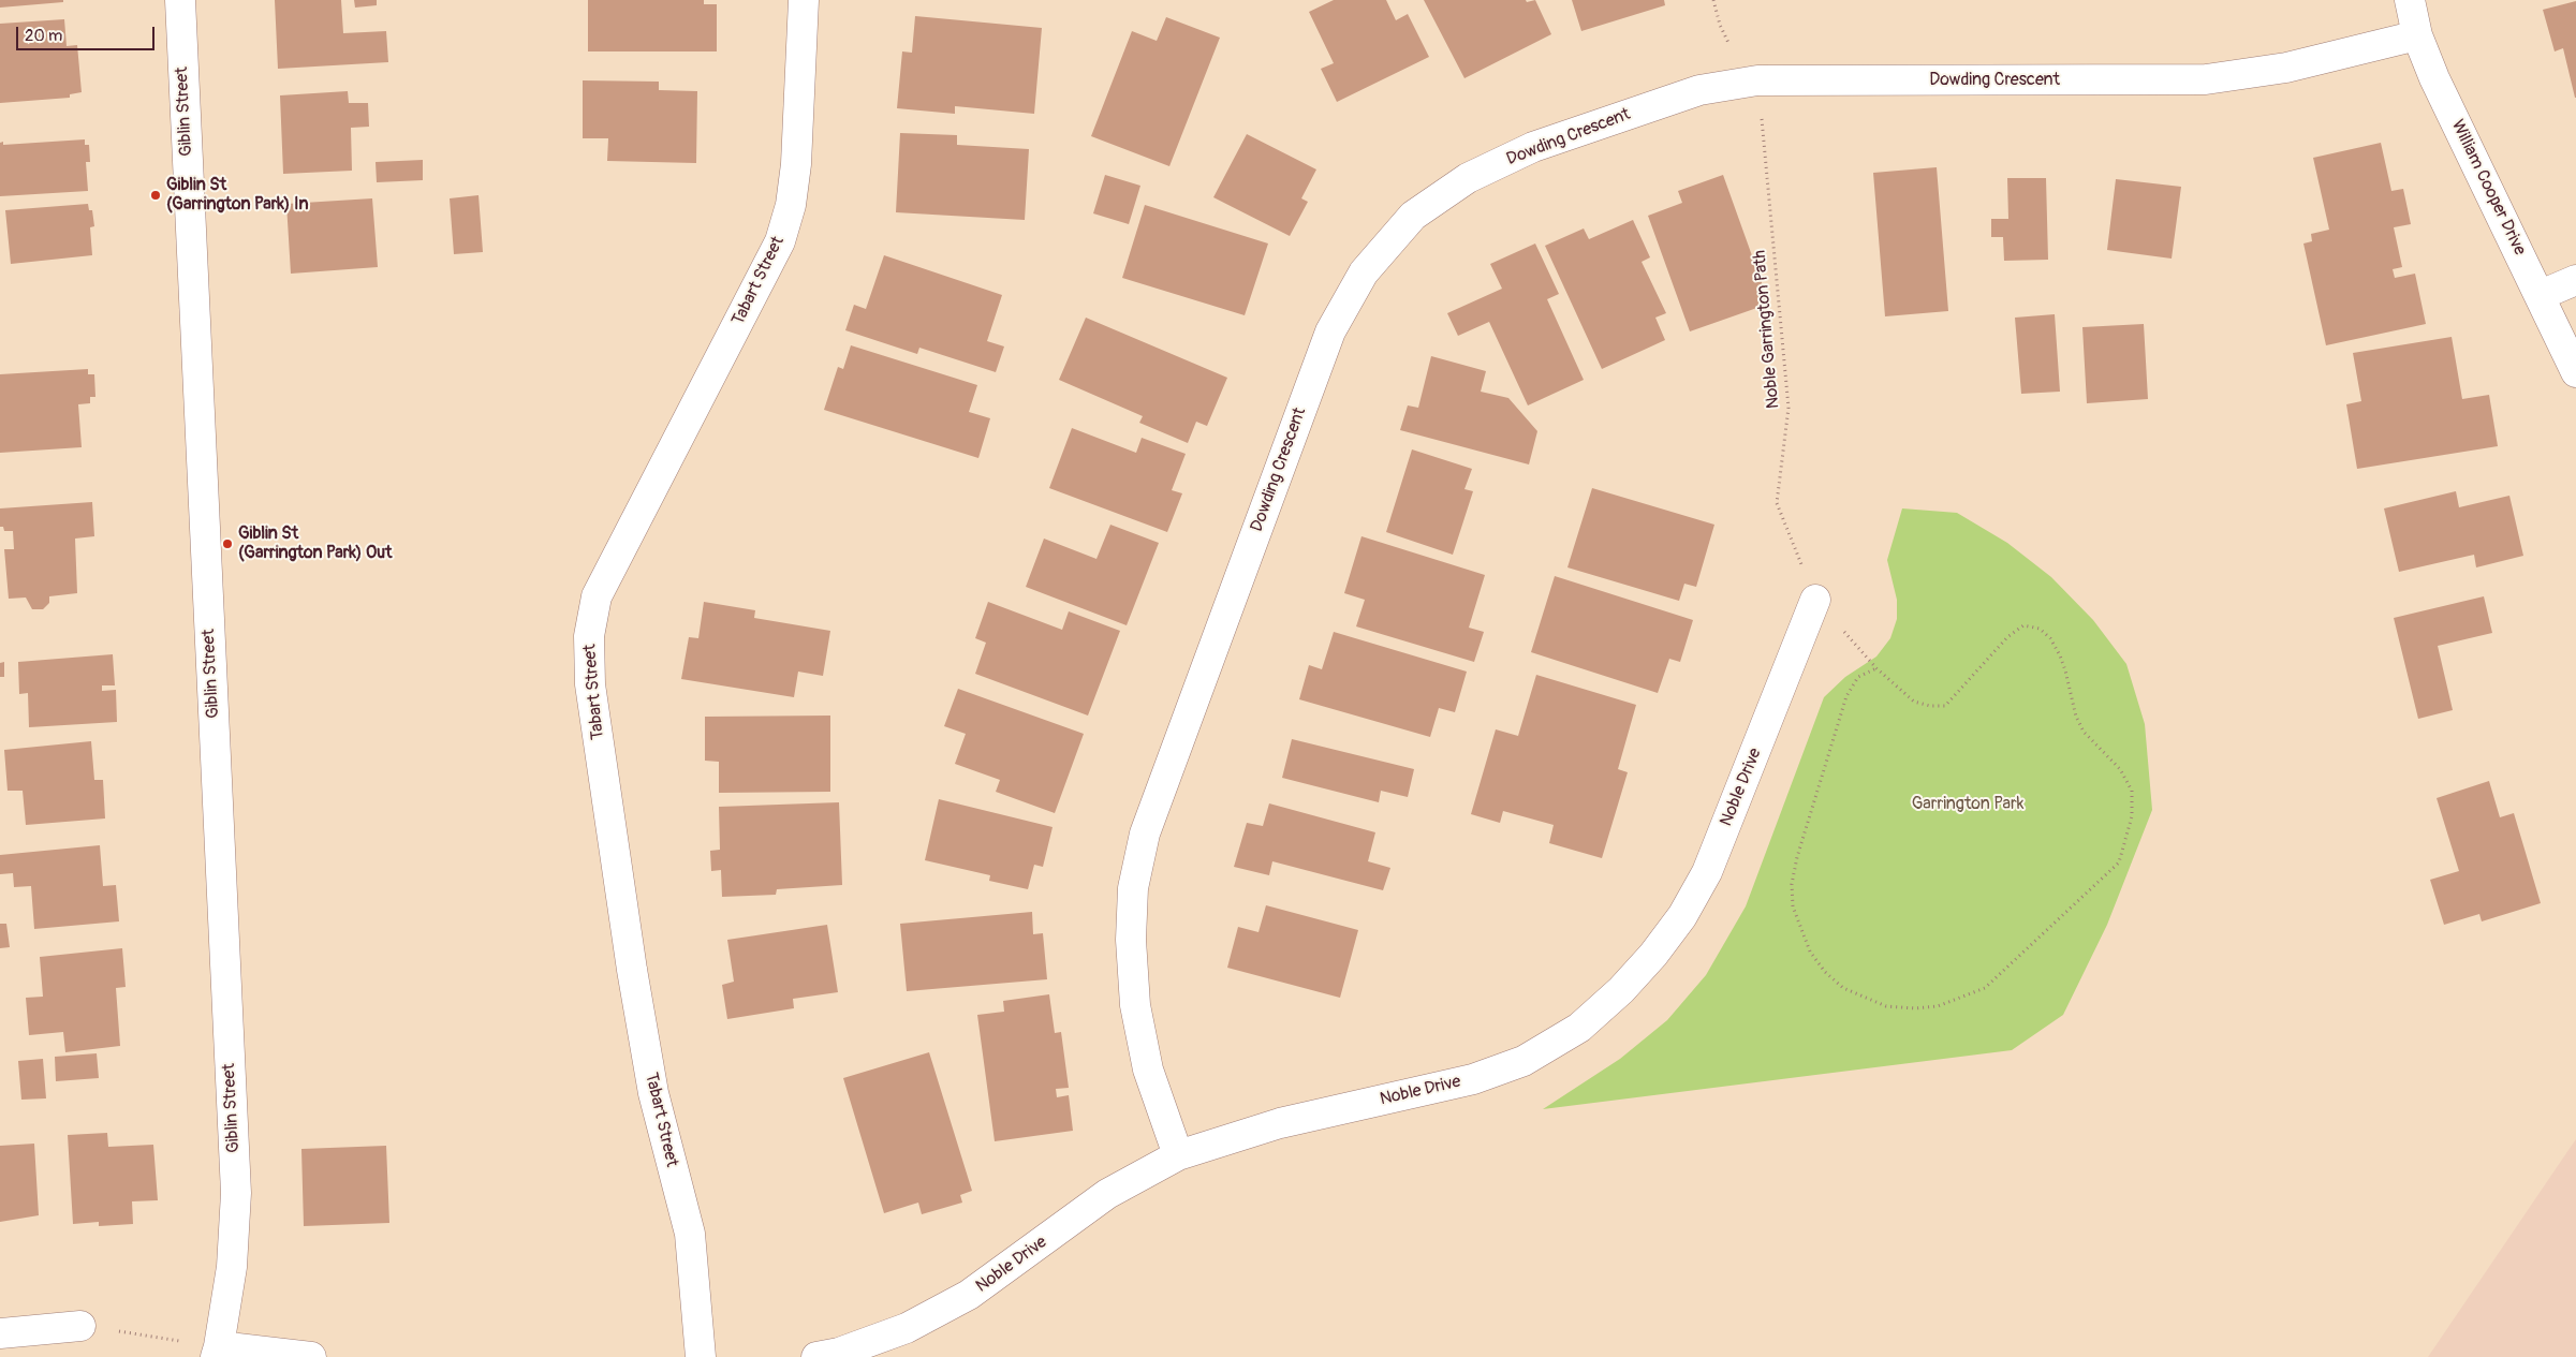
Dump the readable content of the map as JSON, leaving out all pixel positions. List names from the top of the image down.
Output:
{
  "streets": {
    "street": [
      "Dowding Crescent",
      "Giblin Street",
      "William Cooper Drive",
      "Tabart Street",
      "Noble Drive"
    ],
    "path": ["Noble Garrington Path"]
  },
  "crossings": [
    ["Dowding Crescent", "William Cooper Drive"],
    ["Dowding Crescent", "Noble Garrington Path"],
    ["Dowding Crescent", "Noble Drive"],
    ["Noble Garrington Path", "Noble Drive"]
  ],
  "parks": ["Garrington Park"],
  "places": ["Giblin St (Garrington Park) In", "Giblin St (Garrington Park) Out"],
  "scale_bar": "20 m"
}
